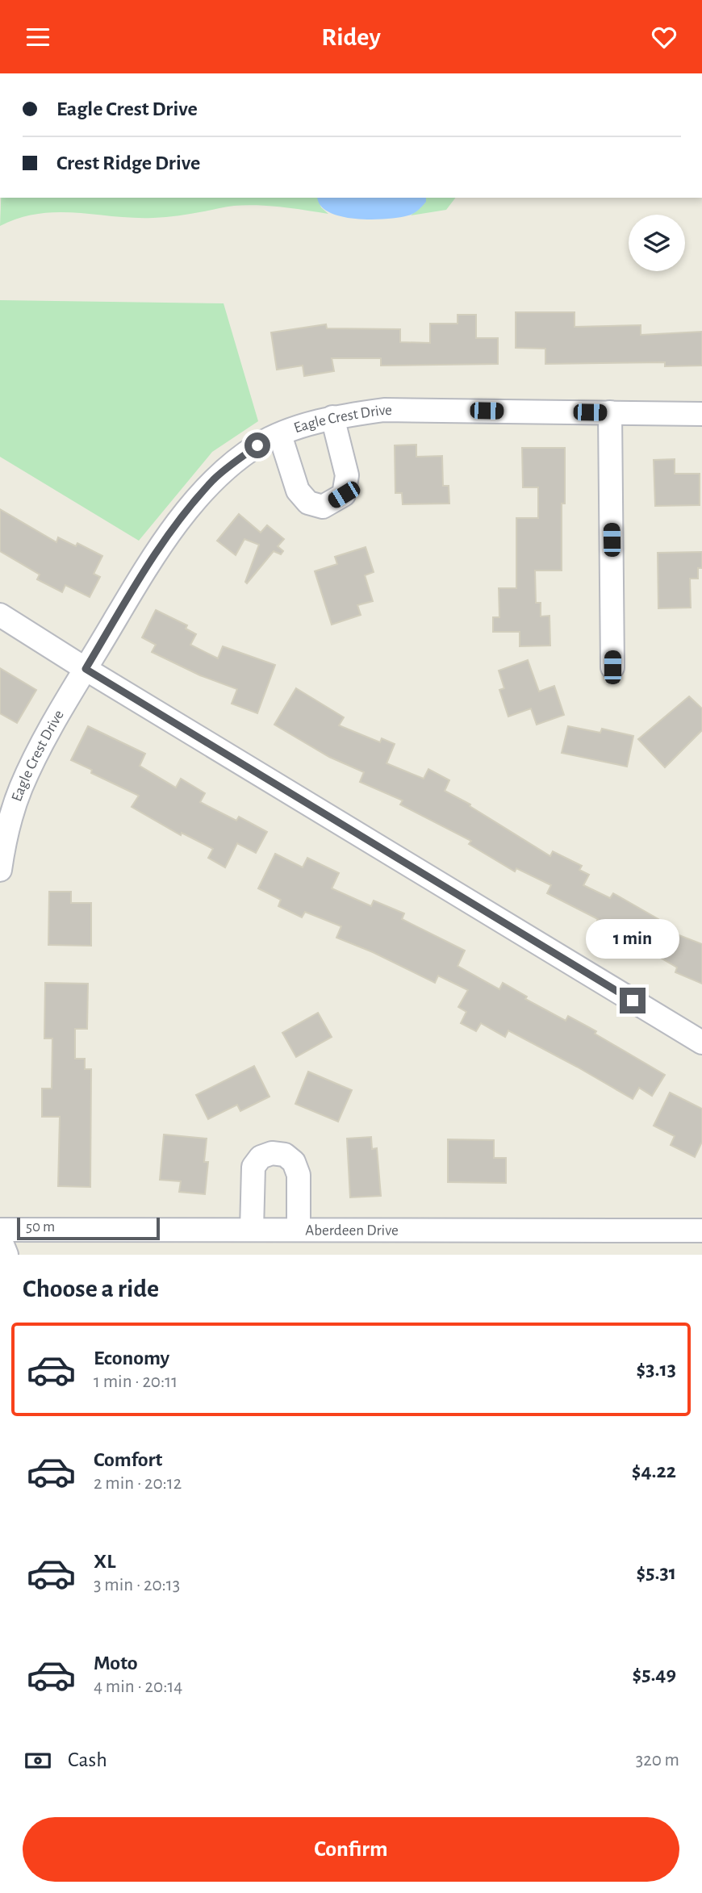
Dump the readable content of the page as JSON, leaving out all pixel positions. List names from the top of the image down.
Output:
{
  "streets": {
    "street": ["Eagle Crest Drive", "Aberdeen Drive"]
  },
  "scale_bar": "50 m",
  "page": {
    "header": "Ridey",
    "banner": ["Eagle Crest Drive", "Crest Ridge Drive"],
    "bubble": "1 min",
    "scale": "50 m",
    "heading": "Choose a ride",
    "list": [
      {
        "name": "Economy",
        "note": "1 min · 20:11",
        "value": "$3.13"
      },
      {
        "name": "Comfort",
        "note": "2 min · 20:12",
        "value": "$4.22"
      },
      {
        "name": "XL",
        "note": "3 min · 20:13",
        "value": "$5.31"
      },
      {
        "name": "Moto",
        "note": "4 min · 20:14",
        "value": "$5.49"
      }
    ],
    "pay": ["Cash", "320 m"],
    "buttons": "Confirm"
  }
}
